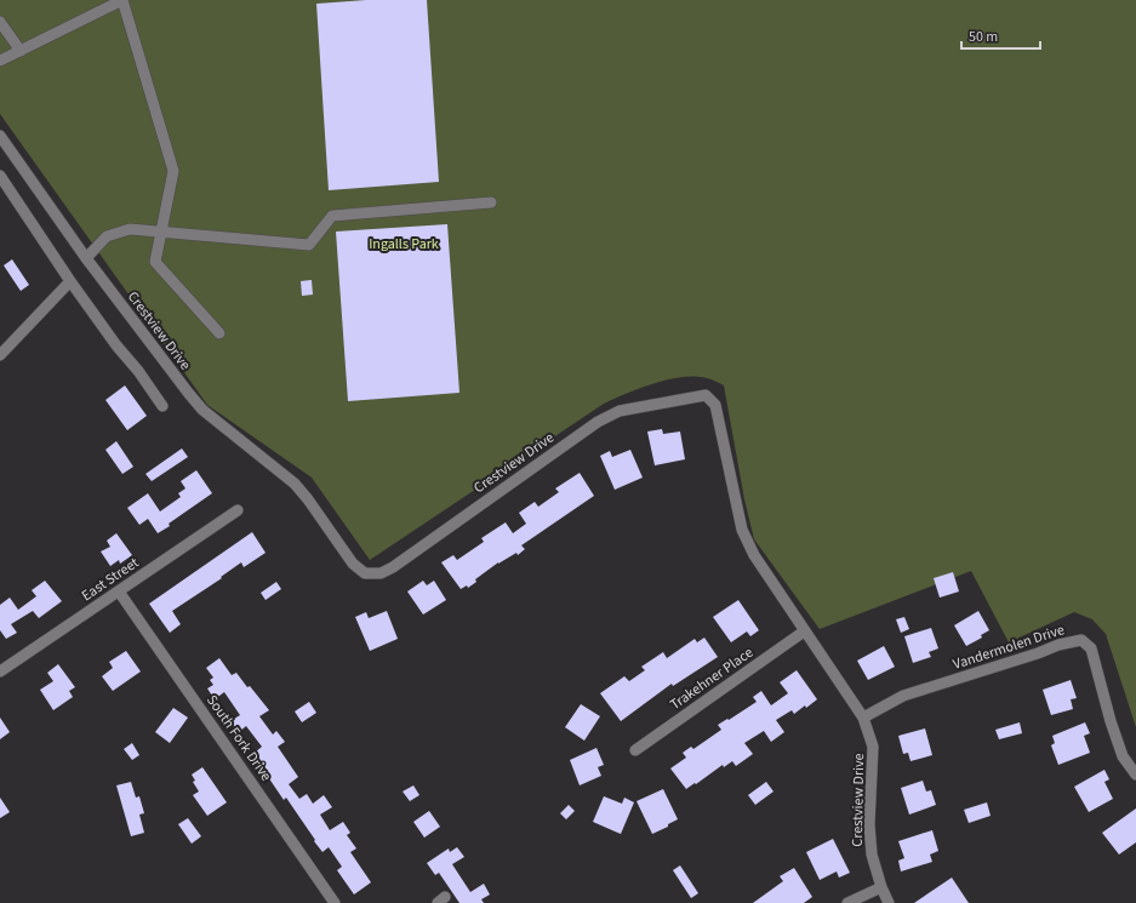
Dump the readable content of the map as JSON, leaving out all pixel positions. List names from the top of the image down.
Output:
{
  "streets": {
    "street": [
      "Crestview Drive",
      "East Street",
      "Vandermolen Drive",
      "Trakehner Place",
      "South Fork Drive"
    ]
  },
  "crossings": [
    ["Crestview Drive", "Vandermolen Drive"],
    ["Crestview Drive", "Trakehner Place"],
    ["East Street", "South Fork Drive"]
  ],
  "parks": ["Ingalls Park"],
  "scale_bar": "50 m"
}
